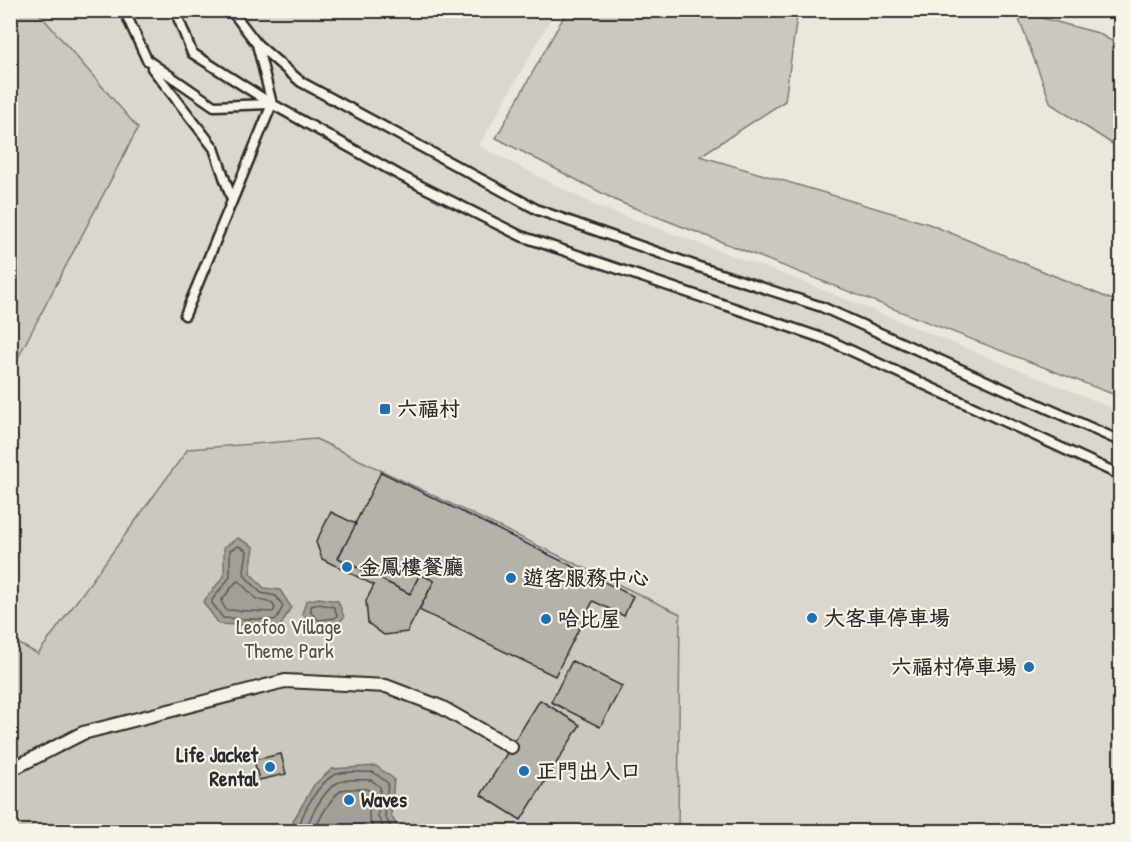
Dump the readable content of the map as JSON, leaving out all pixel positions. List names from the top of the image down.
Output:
{
  "parks": ["Leofoo Village Theme Park"],
  "places": {
    "transit": ["六福村"],
    "other": [
      "金鳳樓餐廳",
      "遊客服務中心",
      "大客車停車場",
      "哈比屋",
      "六福村停車場",
      "Life Jacket Rental",
      "正門出入口",
      "Waves"
    ]
  }
}
